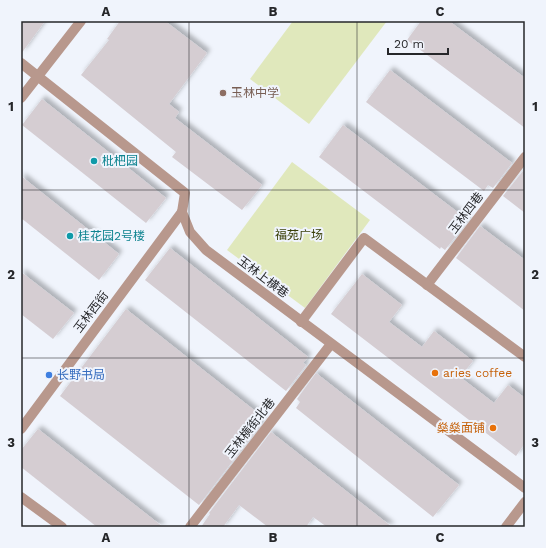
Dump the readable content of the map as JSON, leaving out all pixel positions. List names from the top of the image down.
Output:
{
  "streets": {
    "street": [
      "玉林四巷",
      "玉林上横巷",
      "玉林西街",
      "玉林横街北巷"
    ]
  },
  "crossings": [
    ["玉林上横巷", "玉林西街"],
    ["玉林上横巷", "玉林横街北巷"]
  ],
  "parks": ["福苑广场"],
  "places": [
    "玉林中学",
    "枇杷园",
    "桂花园2号楼",
    "aries coffee",
    "长野书局",
    "燊燊面铺"
  ],
  "scale_bar": "20 m",
  "grid": {
    "columns": ["A", "B", "C"],
    "rows": ["1", "2", "3"]
  }
}
